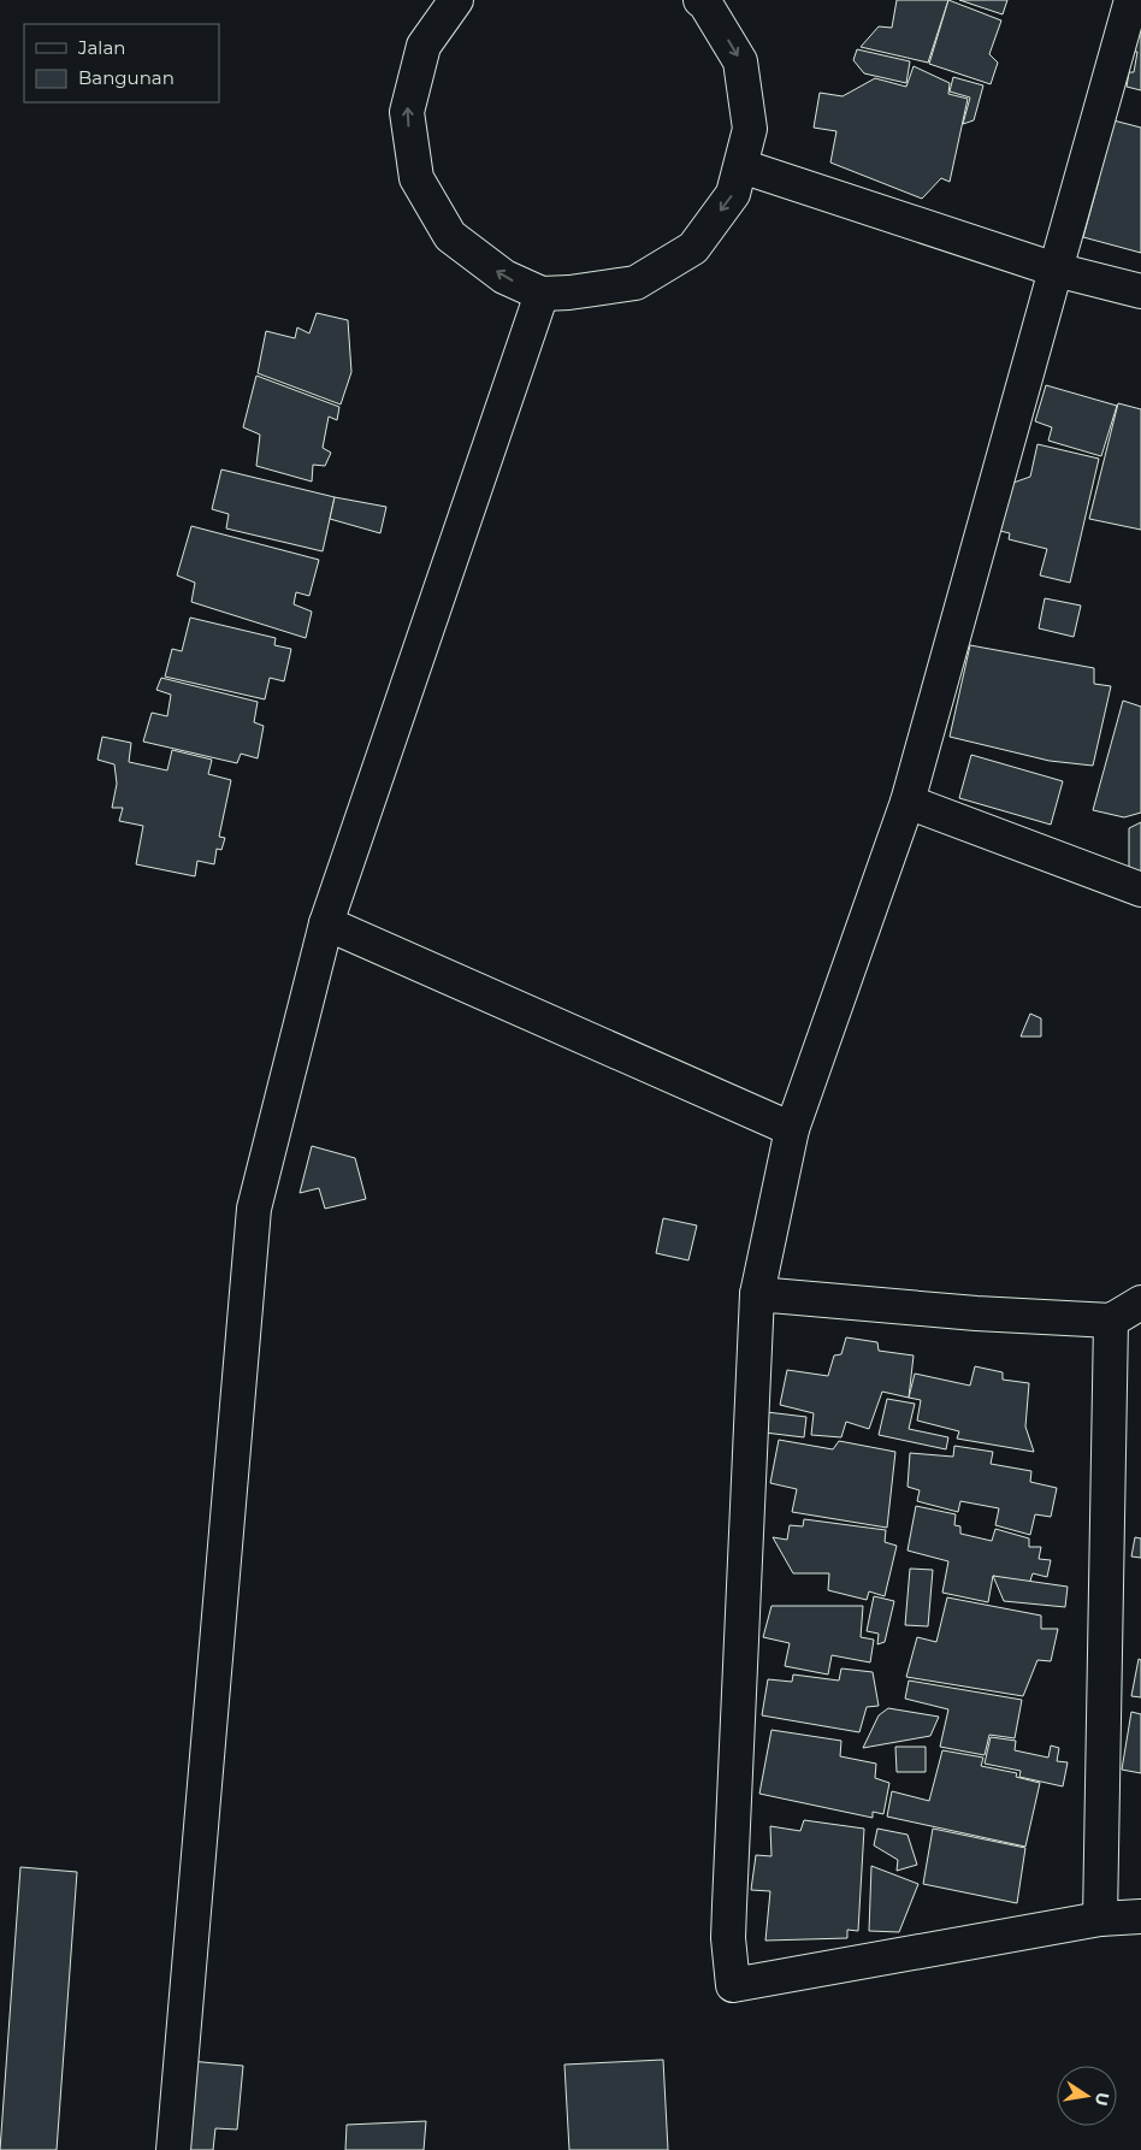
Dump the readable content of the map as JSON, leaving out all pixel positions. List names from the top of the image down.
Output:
{
  "legend": ["Jalan", "Bangunan"],
  "north": "right"
}
